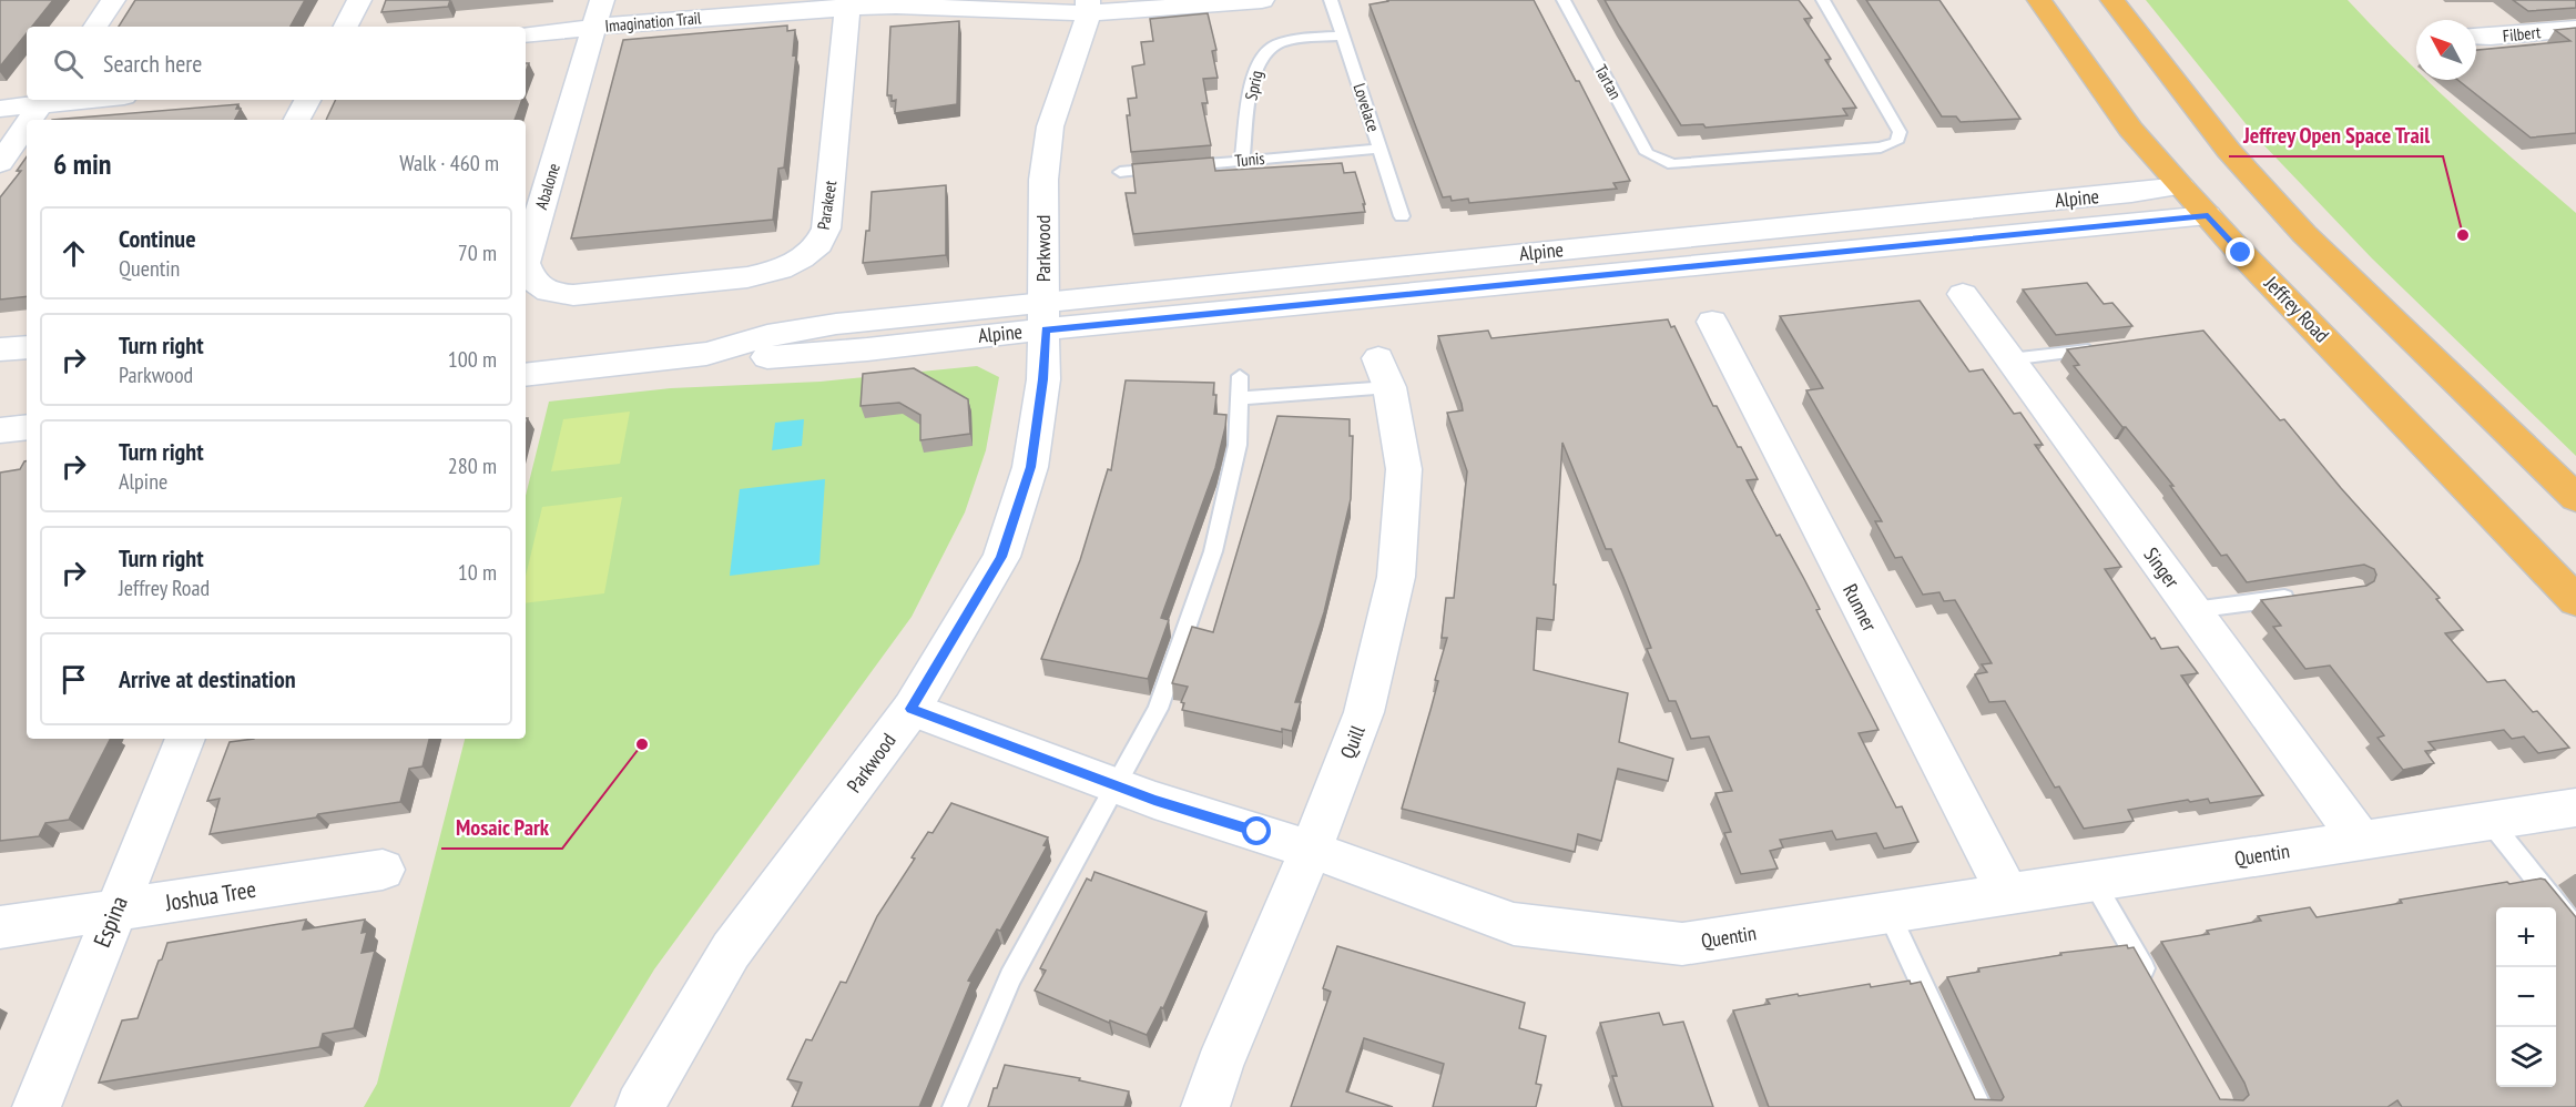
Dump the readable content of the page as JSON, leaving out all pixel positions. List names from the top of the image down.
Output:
{
  "streets": {
    "main road": ["Jeffrey Road"],
    "street": [
      "Imagination Trail",
      "Filbert",
      "Abalone",
      "Alpine",
      "Parakeet",
      "Parkwood",
      "Singer",
      "Runner",
      "Quill",
      "Quentin",
      "Joshua Tree",
      "Espina"
    ],
    "lane": [
      "Tartan",
      "Sprig",
      "Lovelace",
      "Tunis"
    ]
  },
  "crossings": [
    ["Imagination Trail", "Abalone"],
    ["Imagination Trail", "Parakeet"],
    ["Imagination Trail", "Parkwood"],
    ["Sprig", "Lovelace"],
    ["Sprig", "Tunis"],
    ["Lovelace", "Tunis"],
    ["Abalone", "Parakeet"],
    ["Alpine", "Parkwood"],
    ["Alpine", "Jeffrey Road"],
    ["Parkwood", "Quentin"],
    ["Singer", "Quentin"],
    ["Runner", "Quentin"],
    ["Quill", "Quentin"],
    ["Joshua Tree", "Espina"]
  ],
  "places": ["Jeffrey Open Space Trail", "Mosaic Park"],
  "north": "top left",
  "page": {
    "search": "Search here",
    "heading": ["6 min", "Walk · 460 m"],
    "list": [
      ["Continue", "Quentin", "70 m"],
      ["Turn right", "Parkwood", "100 m"],
      ["Turn right", "Alpine", "280 m"],
      ["Turn right", "Jeffrey Road", "10 m"],
      "Arrive at destination"
    ],
    "map_buttons": ["+", "−"]
  }
}
